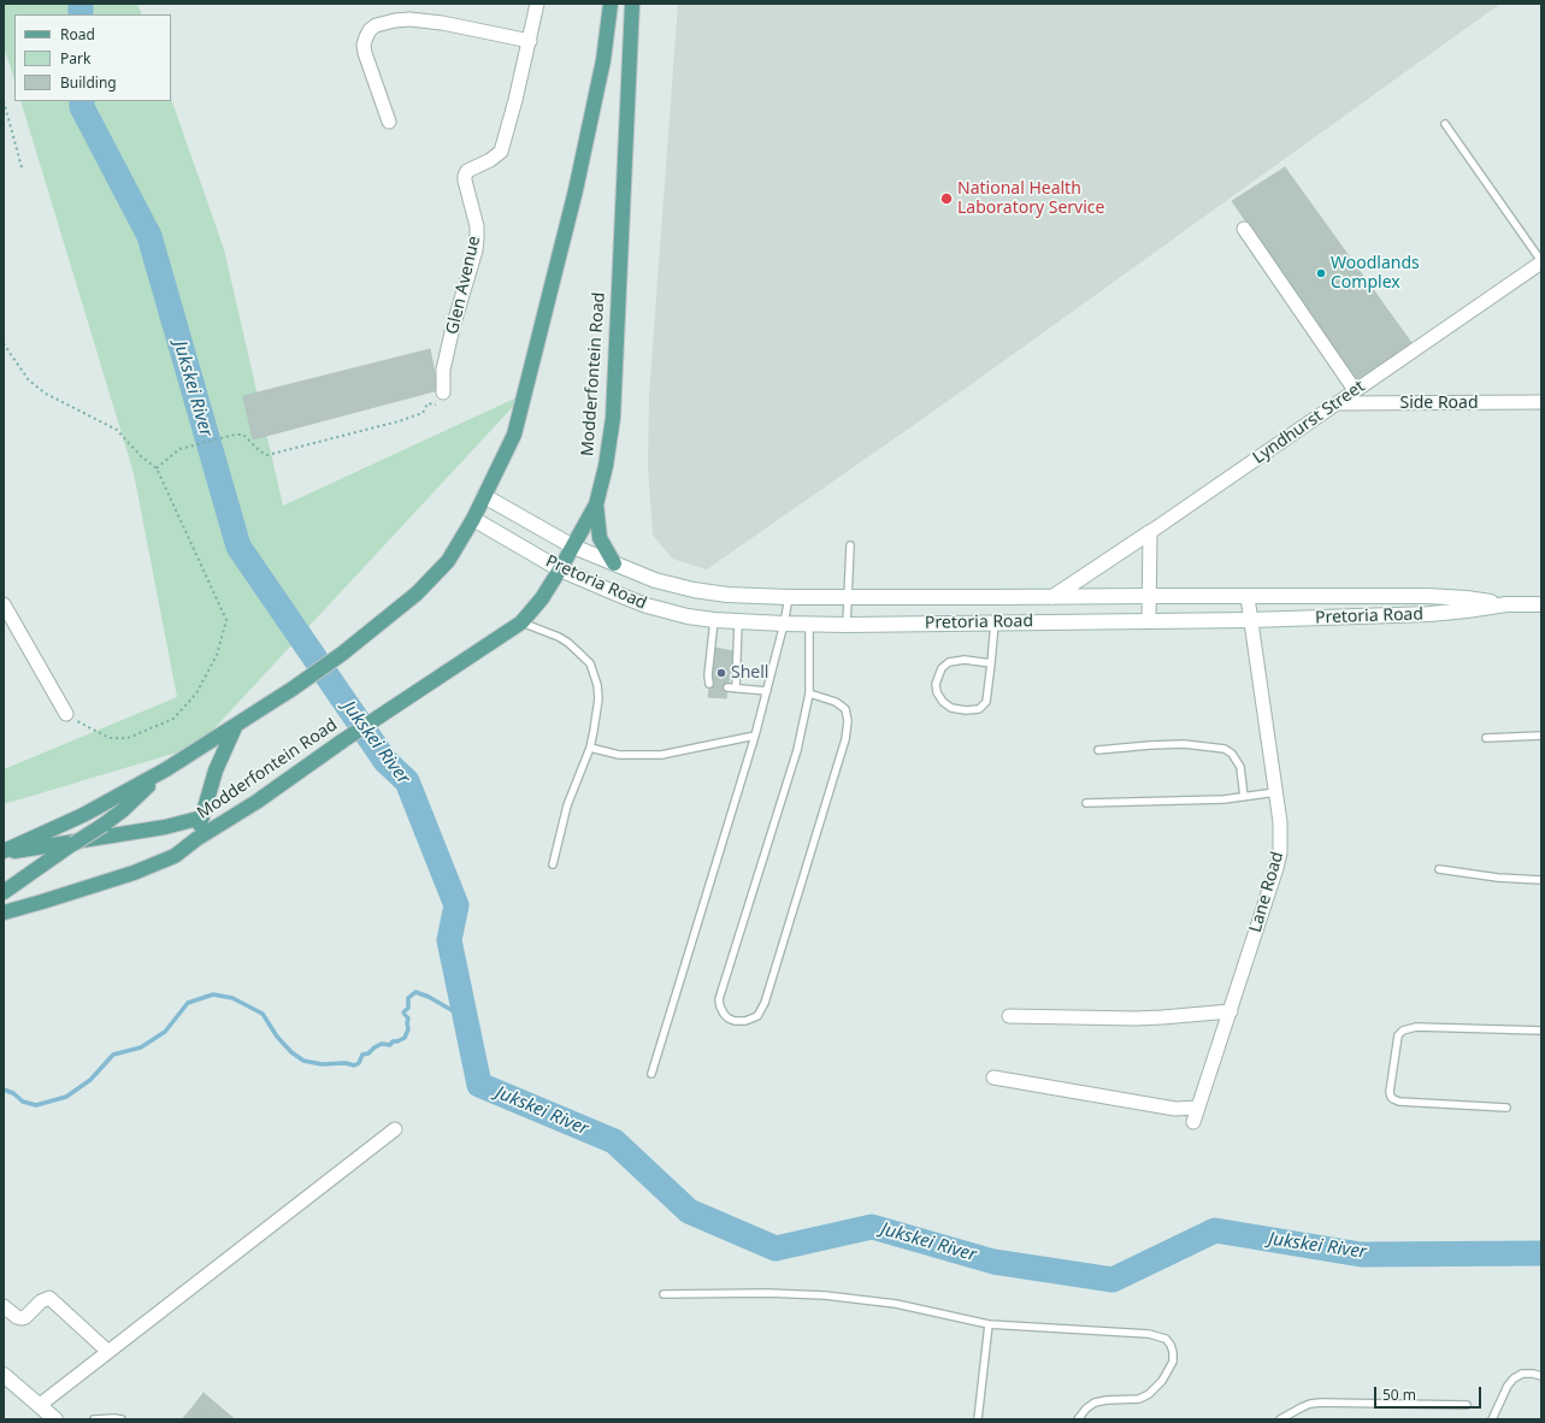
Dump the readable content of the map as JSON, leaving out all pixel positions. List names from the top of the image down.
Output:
{
  "streets": {
    "main road": ["Modderfontein Road", "Pretoria Road"],
    "street": [
      "Glen Avenue",
      "Side Road",
      "Lyndhurst Street",
      "Lane Road"
    ]
  },
  "crossings": [
    ["Modderfontein Road", "Pretoria Road"],
    ["Side Road", "Lyndhurst Street"],
    ["Pretoria Road", "Lane Road"]
  ],
  "water": ["Jukskei River"],
  "places": ["National Health Laboratory Service", "Woodlands Complex", "Shell"],
  "legend": ["Road", "Park", "Building"],
  "scale_bar": "50 m"
}
